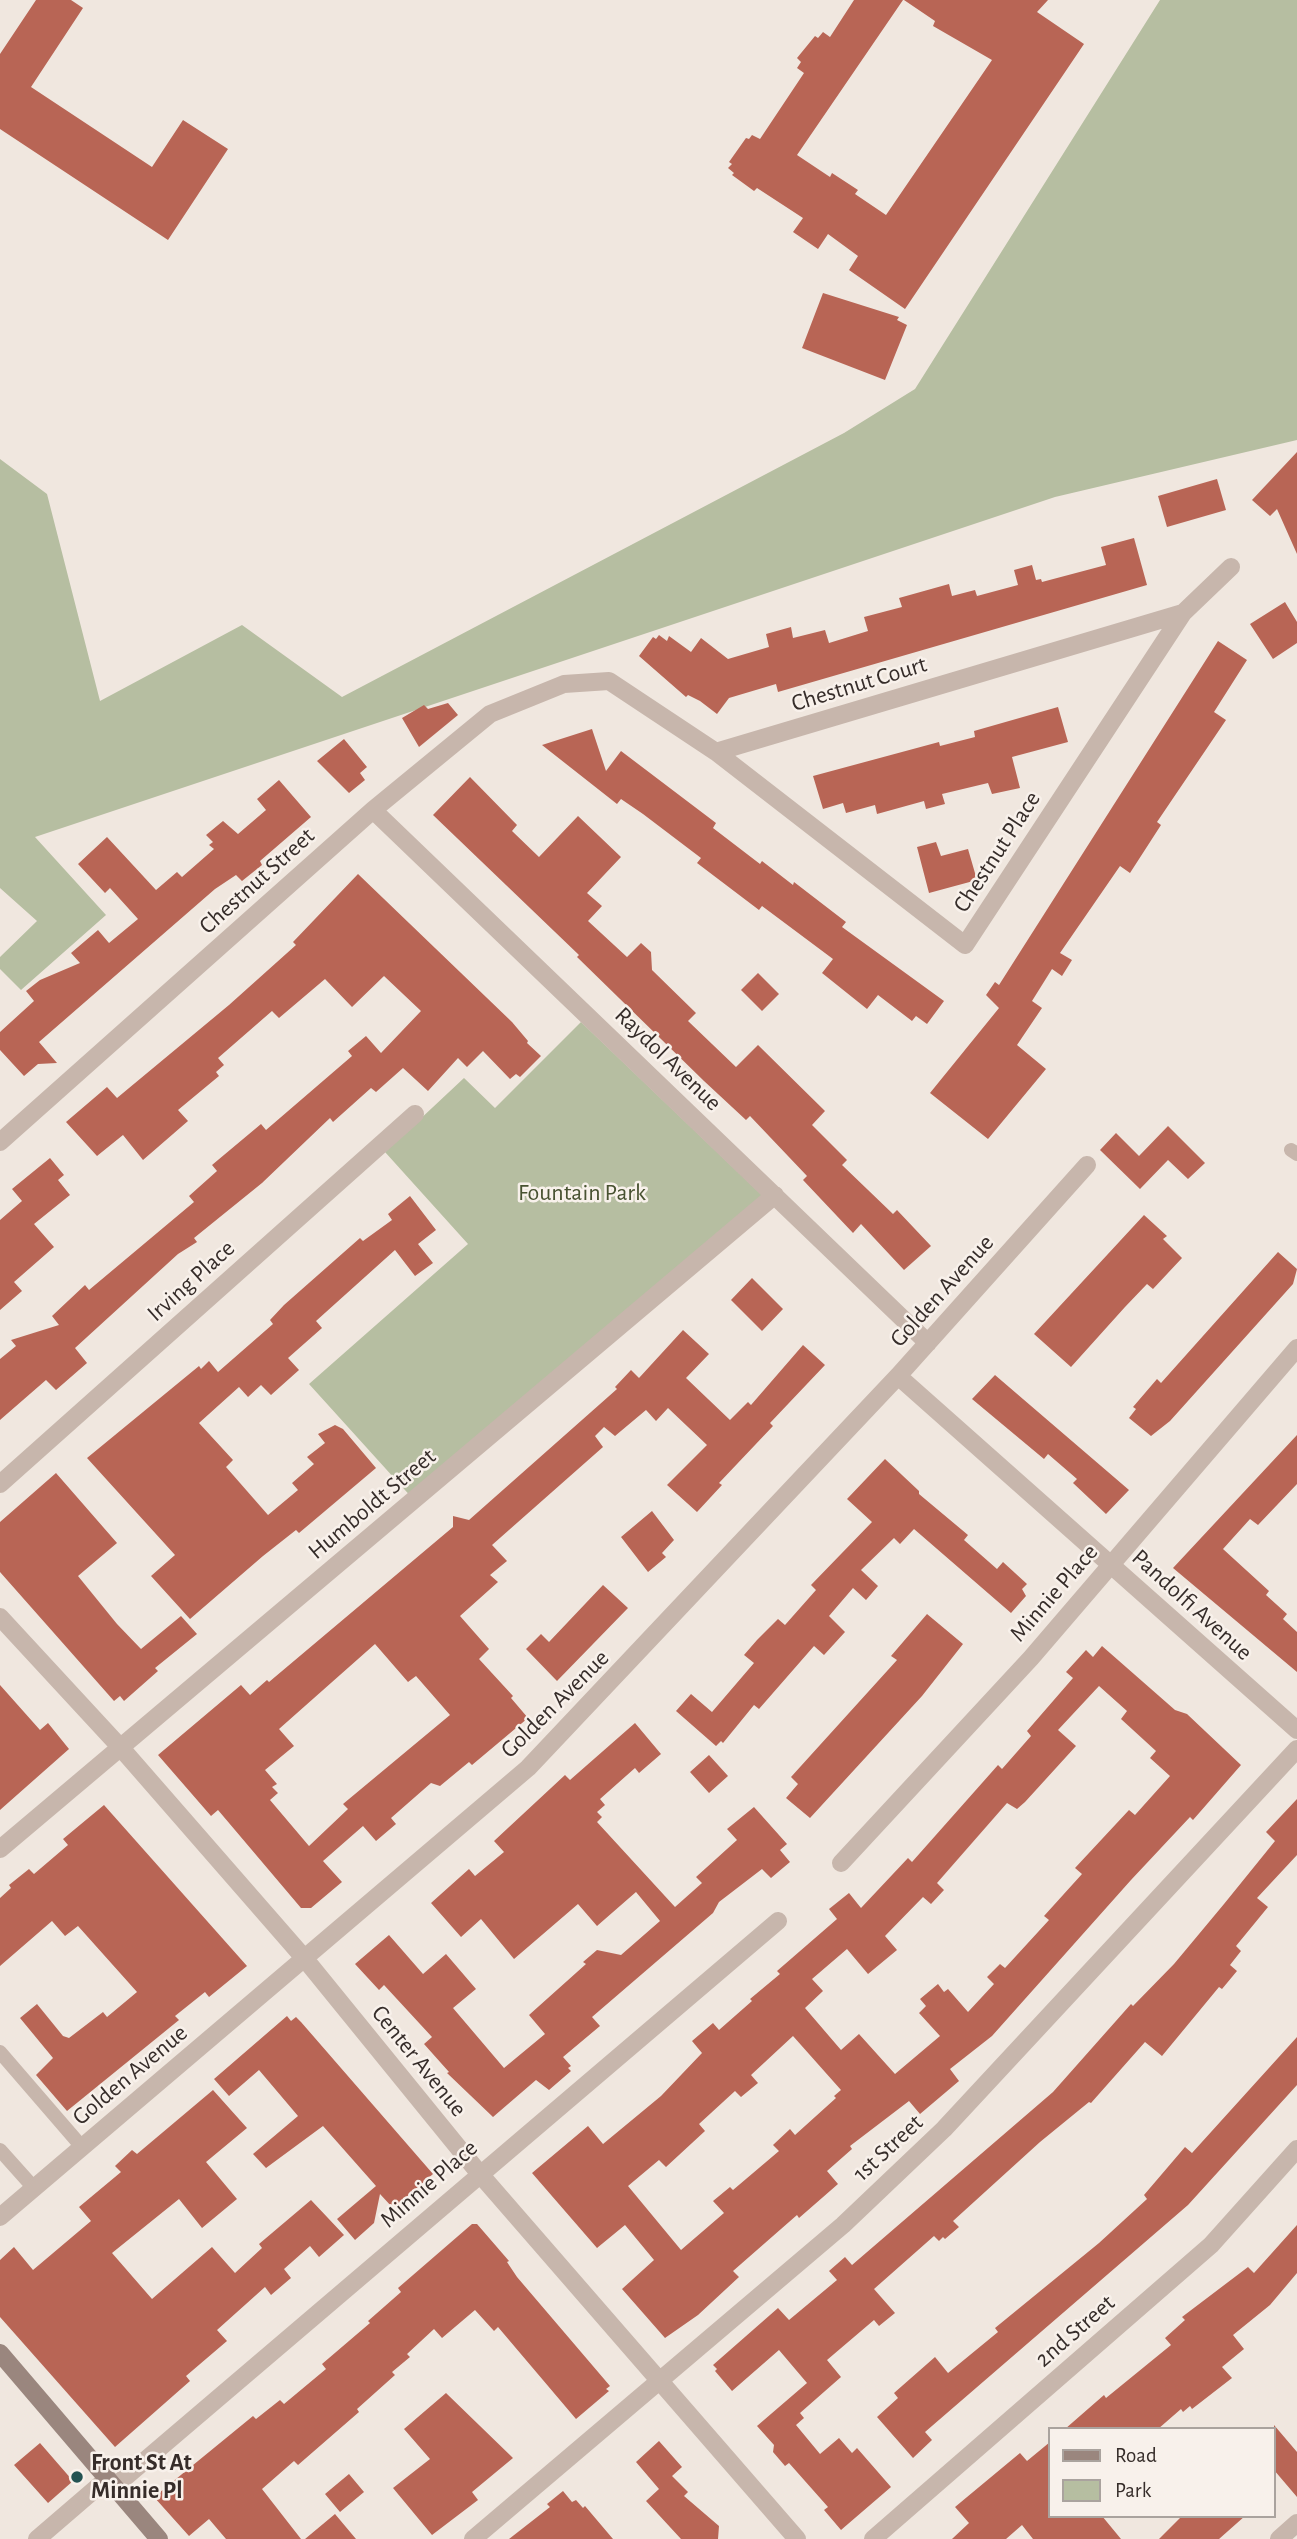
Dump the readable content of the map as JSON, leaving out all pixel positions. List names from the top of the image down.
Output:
{
  "streets": {
    "street": [
      "Chestnut Court",
      "Chestnut Place",
      "Chestnut Street",
      "Raydol Avenue",
      "Irving Place",
      "Golden Avenue",
      "Humboldt Street",
      "Minnie Place",
      "Pandolfi Avenue",
      "Center Avenue",
      "1st Street",
      "2nd Street"
    ]
  },
  "crossings": [
    ["Chestnut Court", "Chestnut Place"],
    ["Chestnut Court", "Chestnut Street"],
    ["Chestnut Place", "Chestnut Street"],
    ["Chestnut Street", "Raydol Avenue"],
    ["Raydol Avenue", "Golden Avenue"],
    ["Raydol Avenue", "Humboldt Street"],
    ["Golden Avenue", "Pandolfi Avenue"],
    ["Golden Avenue", "Center Avenue"],
    ["Humboldt Street", "Center Avenue"],
    ["Minnie Place", "Pandolfi Avenue"],
    ["Minnie Place", "Center Avenue"],
    ["Center Avenue", "1st Street"]
  ],
  "parks": ["Fountain Park"],
  "places": ["Front St At Minnie Pl"],
  "legend": ["Road", "Park"]
}
